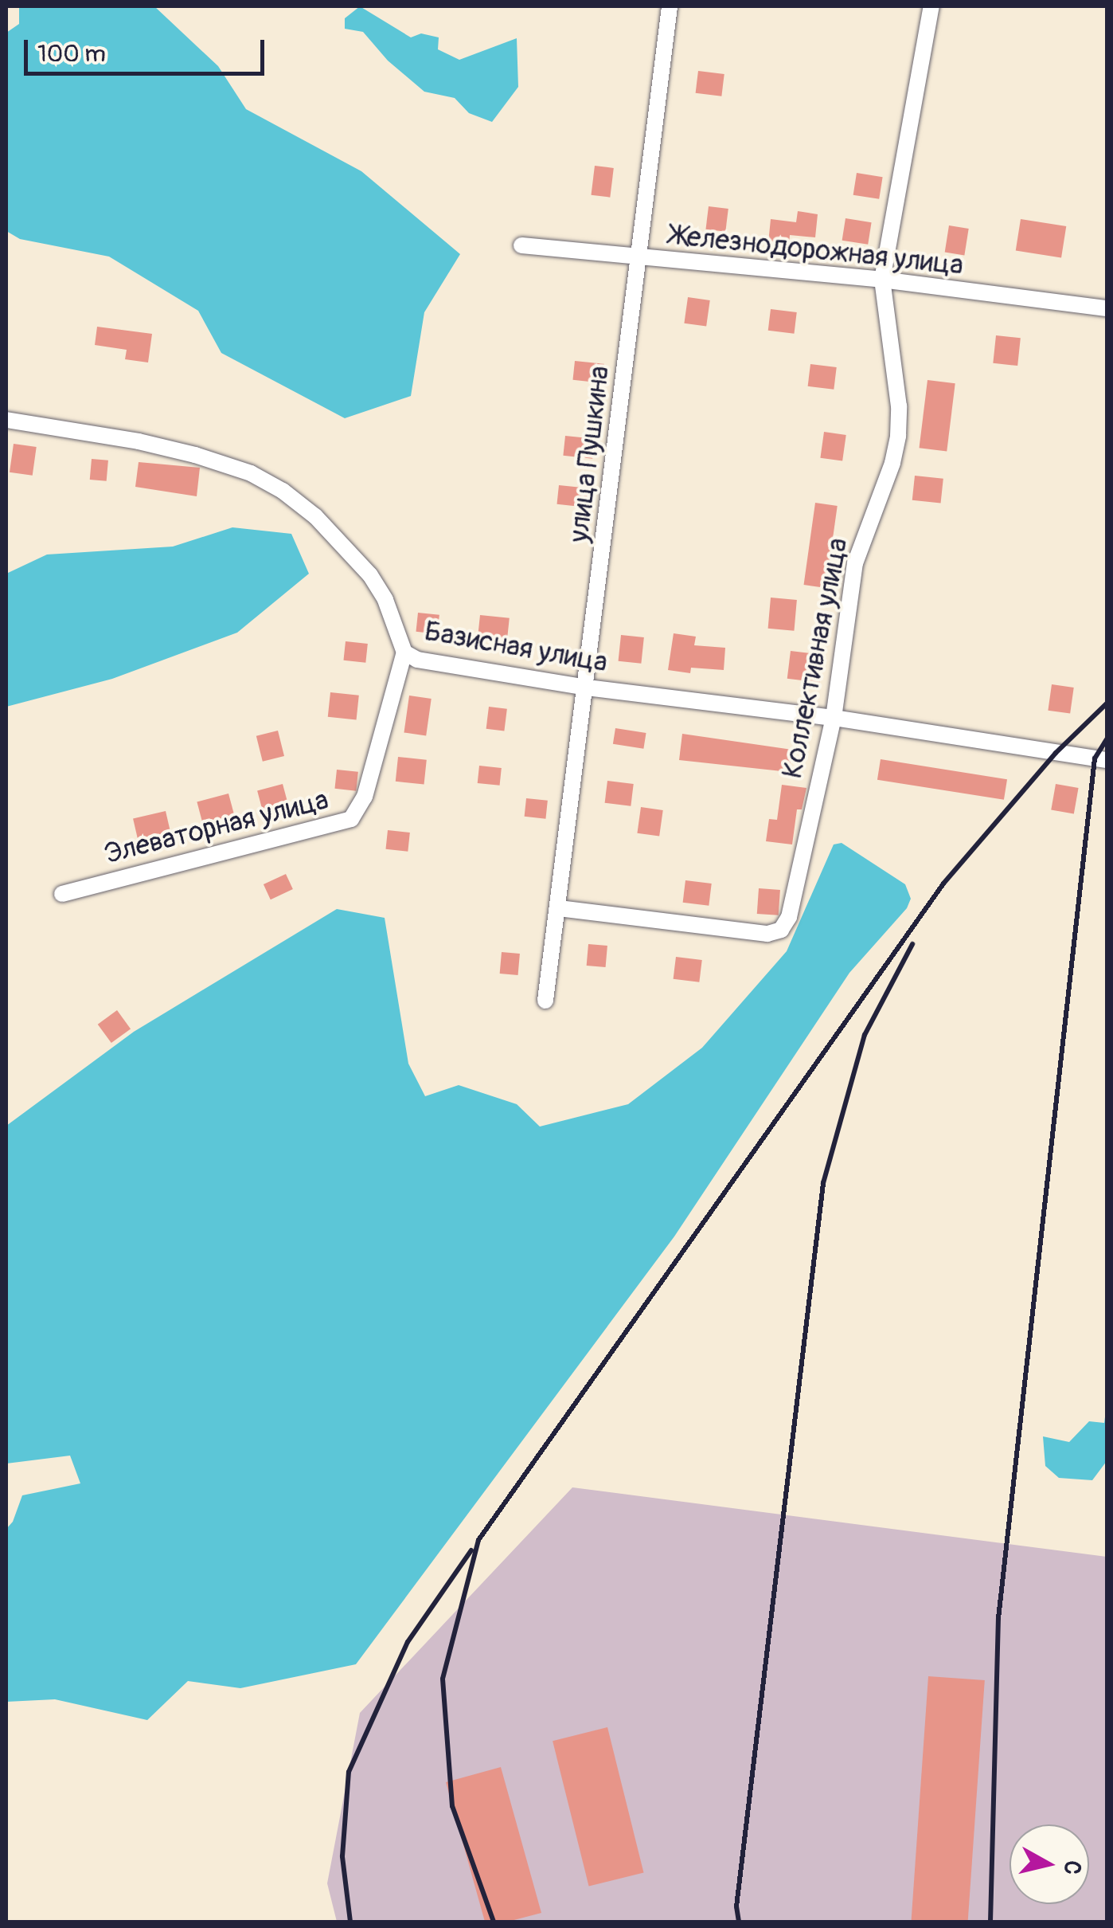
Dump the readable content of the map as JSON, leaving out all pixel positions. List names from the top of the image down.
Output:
{
  "streets": {
    "street": [
      "Железнодорожная улица",
      "улица Пушкина",
      "Базисная улица",
      "Коллективная улица",
      "Элеваторная улица"
    ]
  },
  "crossings": [
    ["Железнодорожная улица", "улица Пушкина"],
    ["Железнодорожная улица", "Коллективная улица"],
    ["улица Пушкина", "Базисная улица"],
    ["улица Пушкина", "Коллективная улица"],
    ["Базисная улица", "Коллективная улица"],
    ["Базисная улица", "Элеваторная улица"]
  ],
  "scale_bar": "100 m",
  "north": "right"
}
